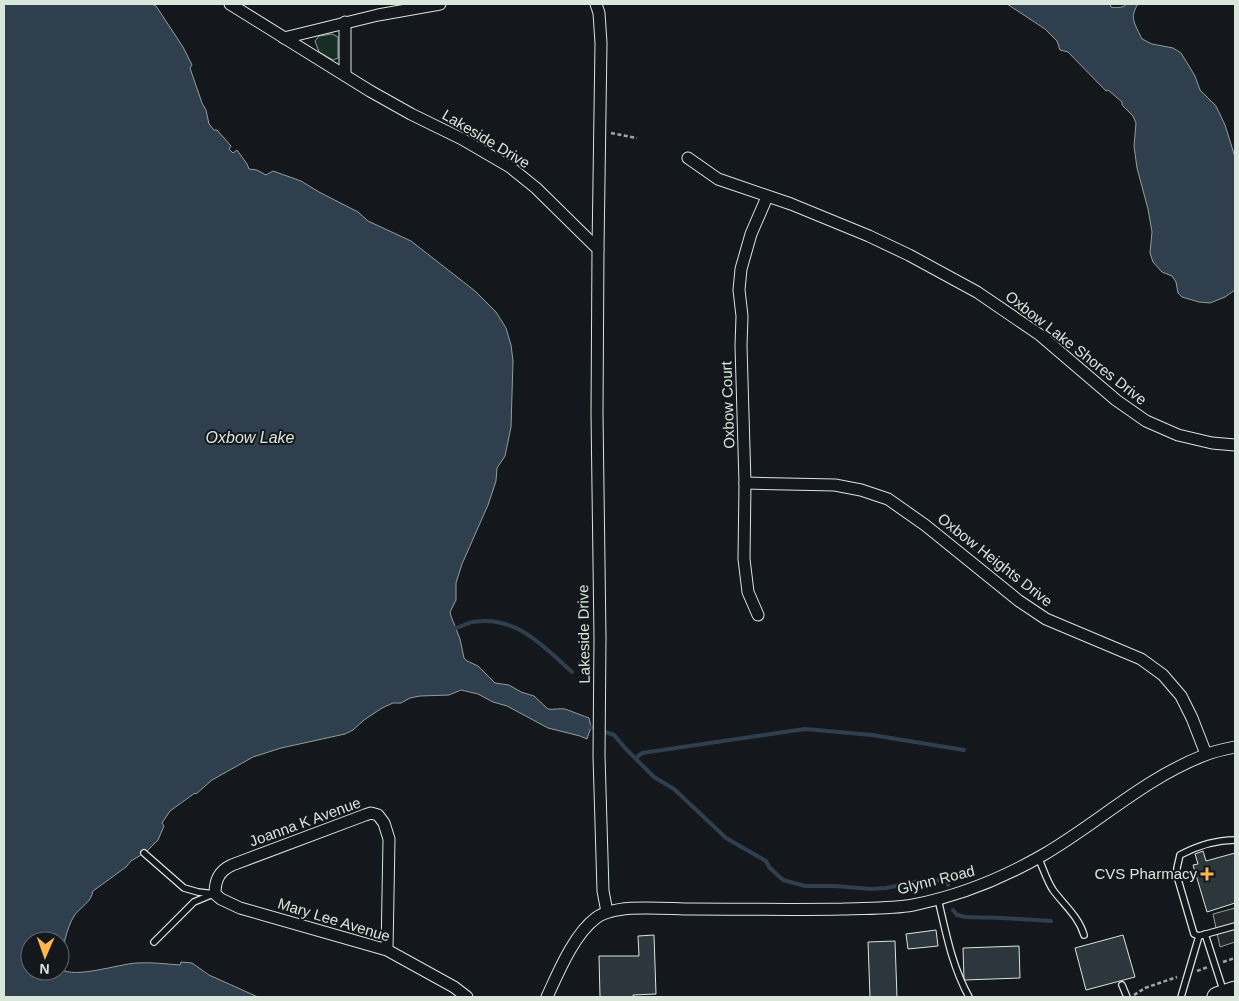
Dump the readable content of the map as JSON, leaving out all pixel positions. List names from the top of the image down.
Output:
{
  "streets": {
    "street": [
      "Lakeside Drive",
      "Oxbow Lake Shores Drive",
      "Oxbow Court",
      "Oxbow Heights Drive",
      "Joanna K Avenue",
      "Glynn Road",
      "Mary Lee Avenue"
    ]
  },
  "crossings": [
    ["Lakeside Drive", "Glynn Road"],
    ["Oxbow Lake Shores Drive", "Oxbow Court"],
    ["Oxbow Court", "Oxbow Heights Drive"],
    ["Oxbow Heights Drive", "Glynn Road"],
    ["Joanna K Avenue", "Mary Lee Avenue"]
  ],
  "water": ["Oxbow Lake"],
  "places": {
    "health": ["CVS Pharmacy"]
  },
  "north": "bottom"
}
